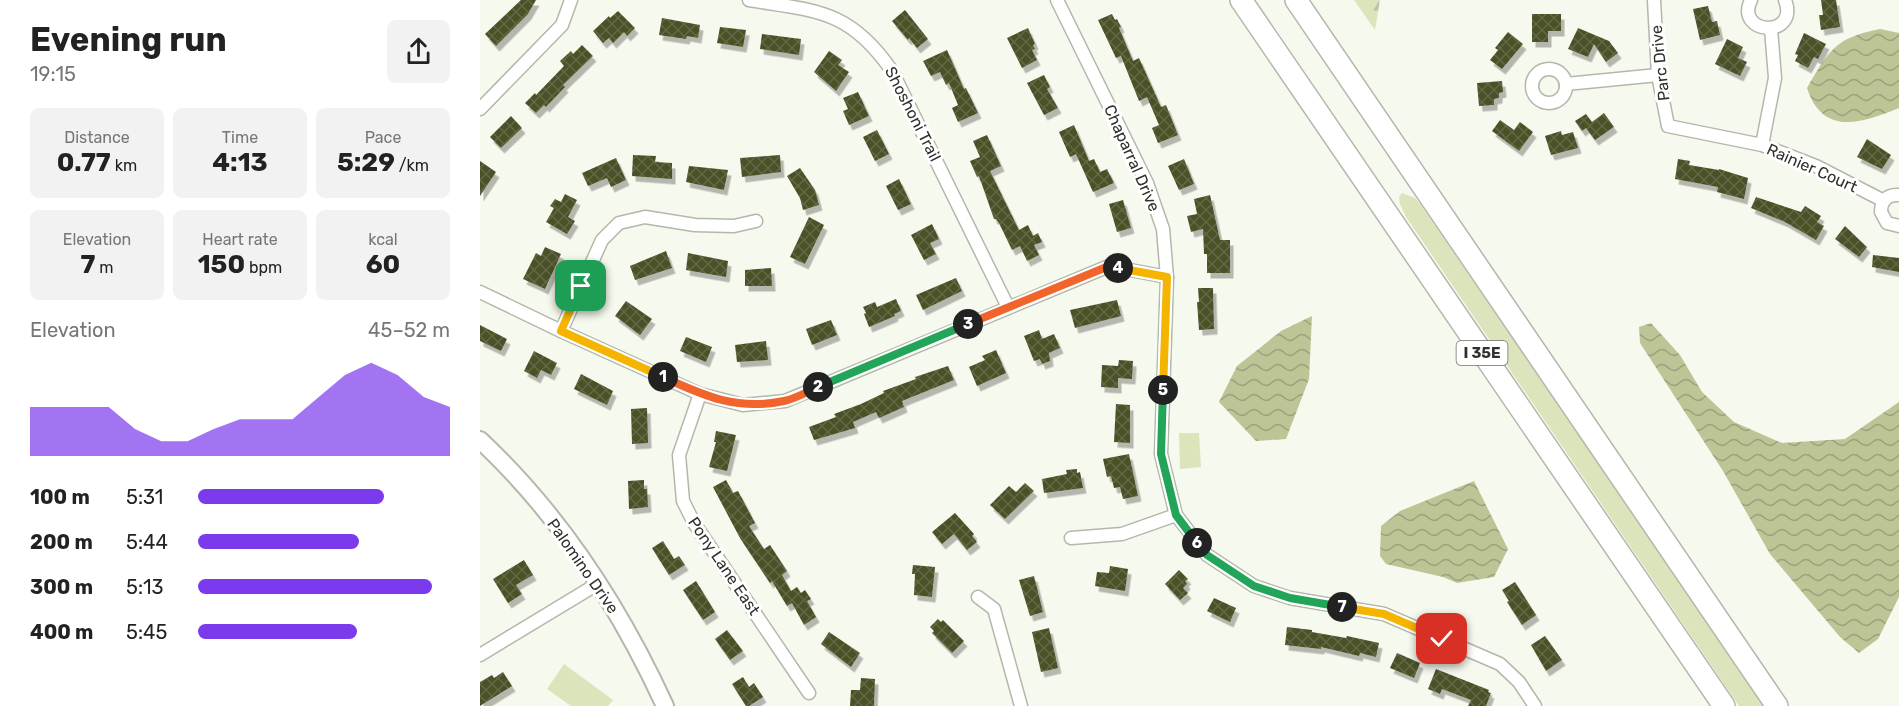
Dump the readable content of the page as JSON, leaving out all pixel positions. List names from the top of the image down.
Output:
{
  "streets": {
    "highway": ["I 35E"],
    "street": [
      "Parc Drive",
      "Shoshoni Trail",
      "Chaparral Drive",
      "Rainier Court",
      "Palomino Drive",
      "Pony Lane East"
    ]
  },
  "crossings": [
    ["Parc Drive", "Rainier Court"]
  ],
  "page": {
    "heading": ["Evening run", "19:15"],
    "stats": [
      ["Distance", "0.77 km"],
      ["Time", "4:13"],
      ["Pace", "5:29 /km"],
      ["Elevation", "7 m"],
      ["Heart rate", "150 bpm"],
      ["kcal", "60"]
    ],
    "pins": [
      "4",
      "3",
      "1",
      "2",
      "5",
      "6",
      "7"
    ],
    "chart": ["Elevation", "45–52 m"],
    "list": [
      {
        "name": "100 m",
        "note": "5:31"
      },
      {
        "name": "200 m",
        "note": "5:44"
      },
      {
        "name": "300 m",
        "note": "5:13"
      },
      {
        "name": "400 m",
        "note": "5:45"
      }
    ]
  }
}
